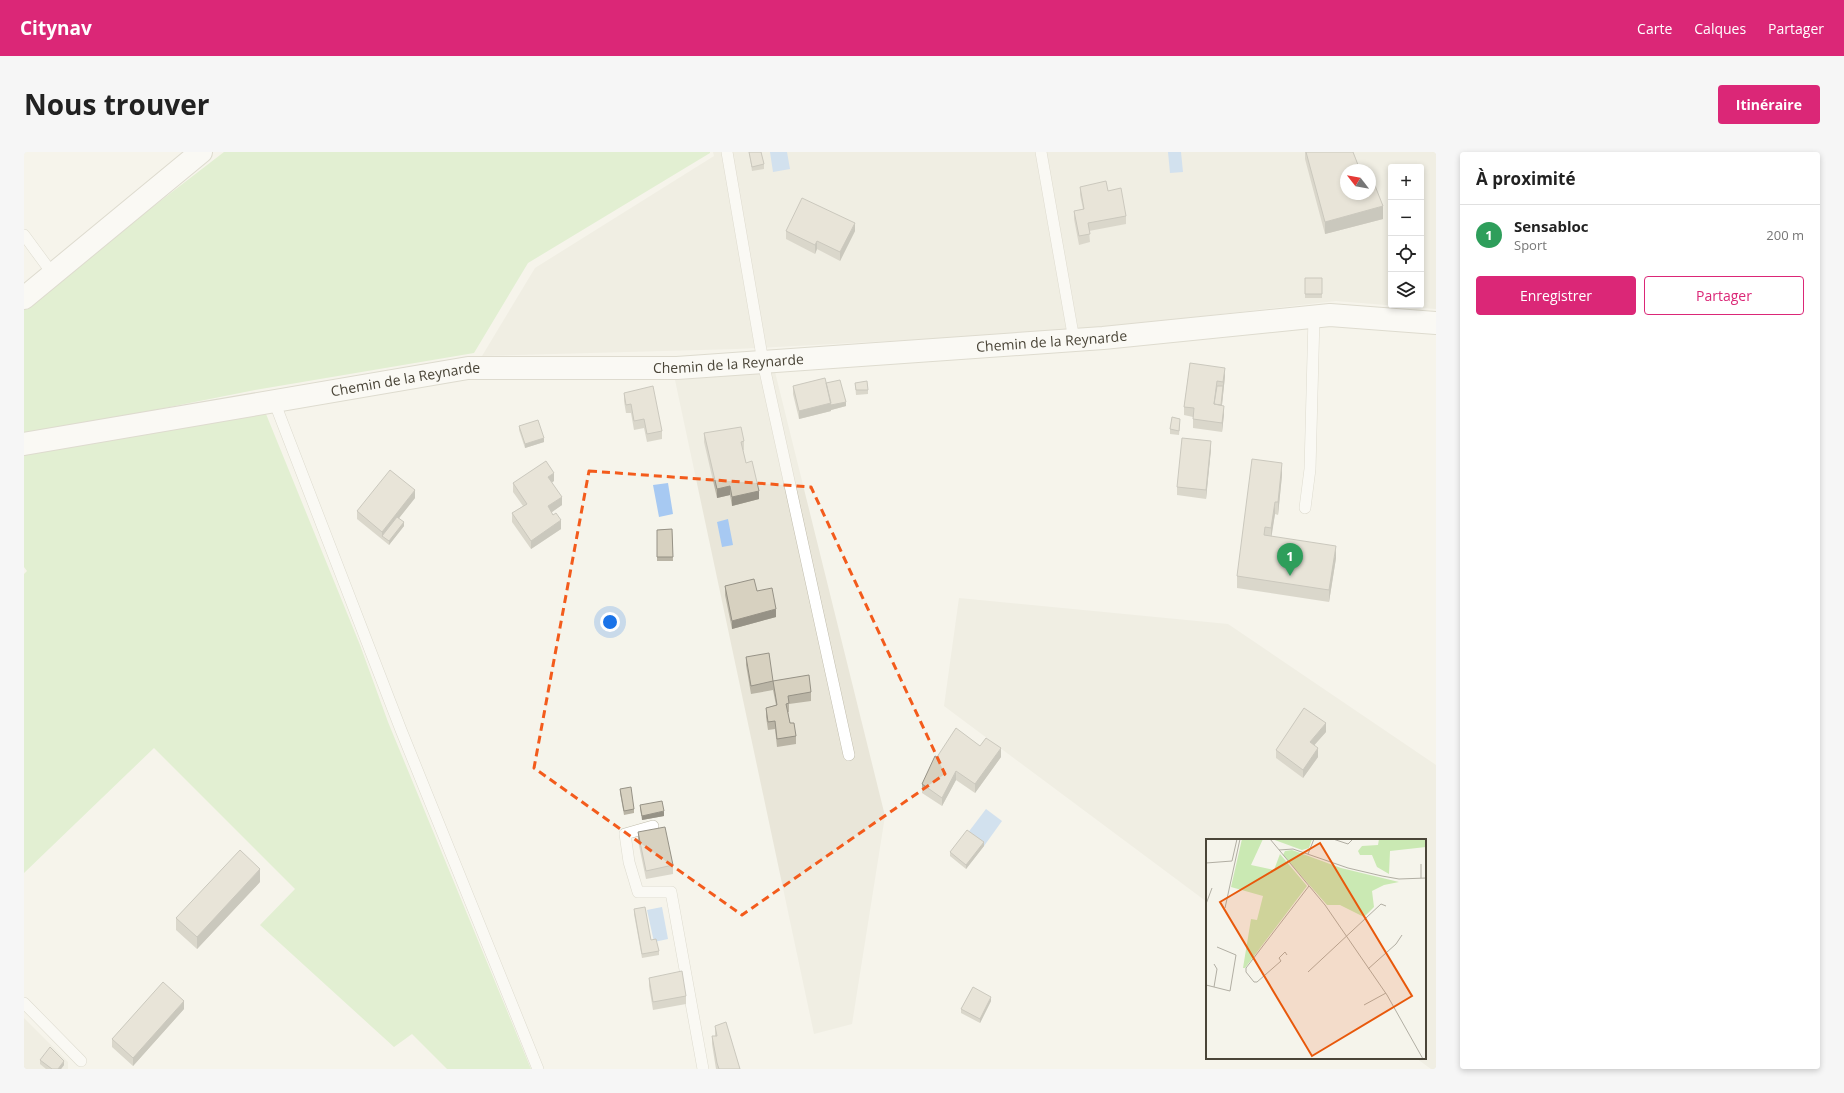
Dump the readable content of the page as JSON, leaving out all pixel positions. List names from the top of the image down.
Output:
{
  "streets": {
    "street": ["Chemin de la Reynarde"]
  },
  "north": "top left",
  "page": {
    "header": "Citynav",
    "nav": ["Carte", "Calques", "Partager"],
    "title": "Nous trouver",
    "buttons": [
      "Itinéraire",
      ["Enregistrer", "Partager"]
    ],
    "heading": "À proximité",
    "map_buttons": ["+", "−"],
    "list": [
      {
        "mark": "1",
        "name": "Sensabloc",
        "note": "Sport",
        "value": "200 m"
      }
    ],
    "pins": "1"
  }
}
